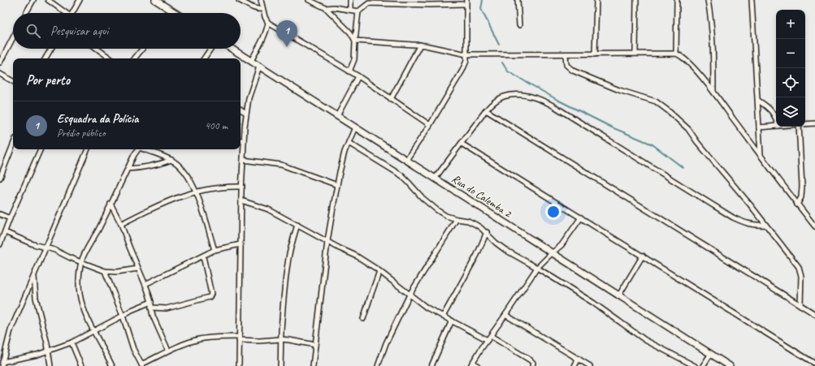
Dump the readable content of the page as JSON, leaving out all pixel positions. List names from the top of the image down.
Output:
{
  "streets": {
    "main road": ["Rua do Calemba 2"]
  },
  "page": {
    "map_buttons": ["+", "−"],
    "search": "Pesquisar aqui",
    "pins": "1",
    "heading": "Por perto",
    "list": [
      {
        "mark": "1",
        "name": "Esquadra da Polícia",
        "note": "Prédio público",
        "value": "400 m"
      }
    ]
  }
}
